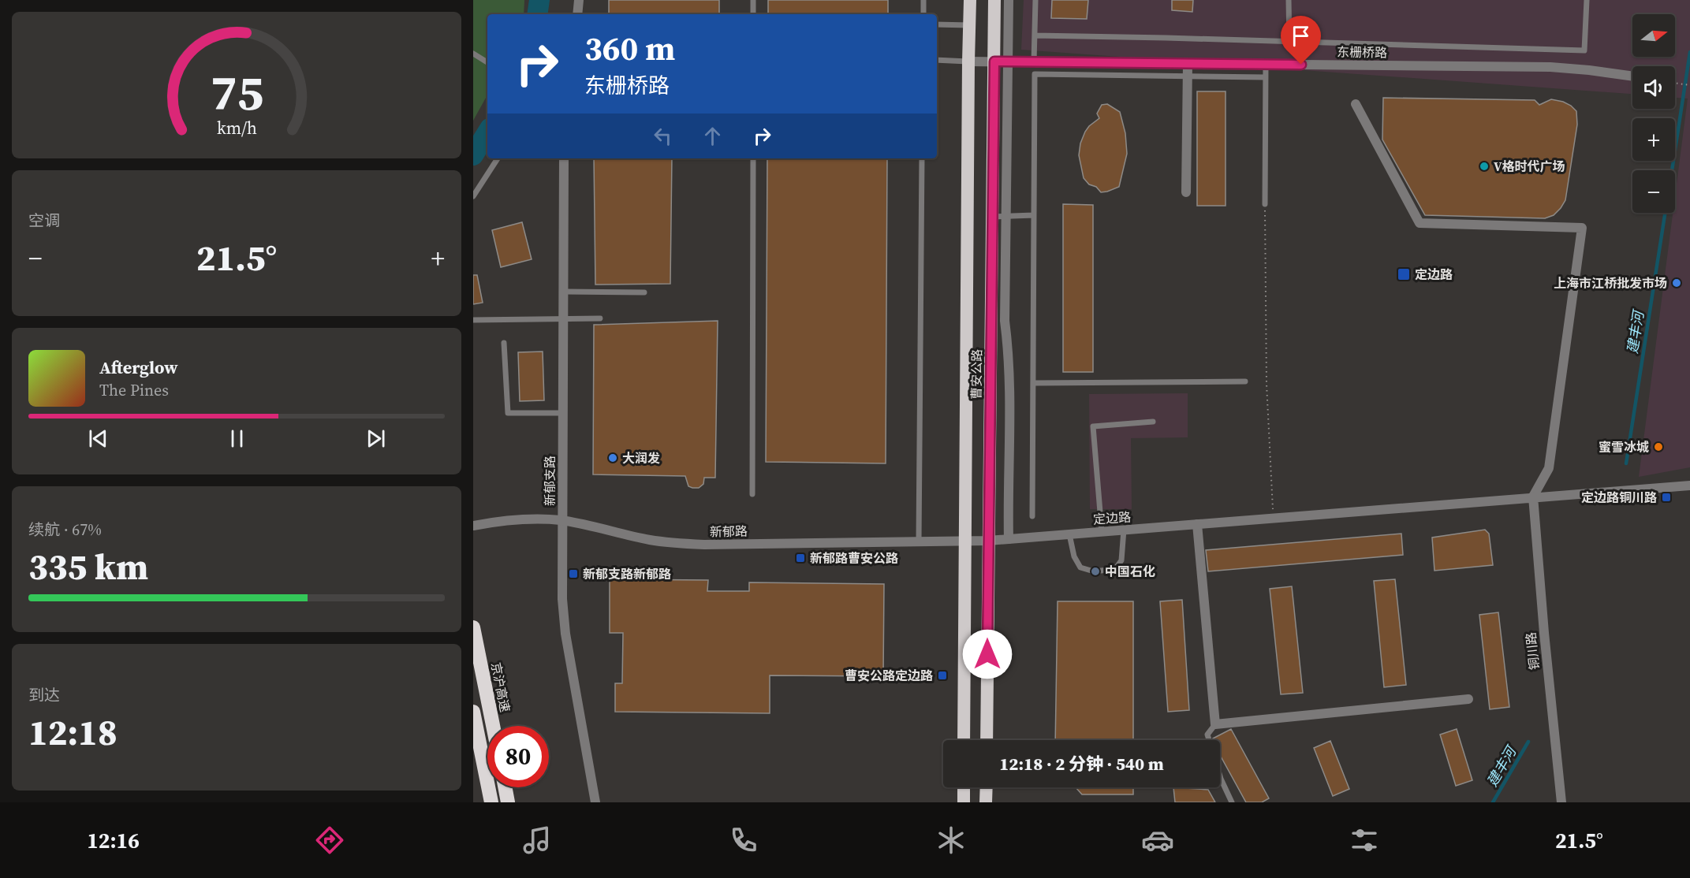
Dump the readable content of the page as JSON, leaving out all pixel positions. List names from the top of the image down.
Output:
{
  "streets": {
    "highway": ["曹安公路", "京沪高速"],
    "street": [
      "东栅桥路",
      "新郁支路",
      "定边路",
      "新郁路",
      "铜川路"
    ]
  },
  "crossings": [
    ["东栅桥路", "曹安公路"],
    ["曹安公路", "定边路"],
    ["曹安公路", "新郁路"],
    ["新郁支路", "新郁路"],
    ["定边路", "新郁路"],
    ["定边路", "铜川路"]
  ],
  "water": ["建丰河"],
  "places": {
    "other": [
      "V格时代广场",
      "上海市江桥批发市场",
      "蜜雪冰城",
      "大润发",
      "中国石化"
    ],
    "transit": [
      "定边路",
      "定边路铜川路",
      "新郁路曹安公路",
      "新郁支路新郁路",
      "曹安公路定边路"
    ]
  },
  "north": "right",
  "page": {
    "map_buttons": ["+", "−"],
    "turn": ["360 m", "东栅桥路"],
    "tile": [
      "空调",
      ["续航 · 67%", "335 km"],
      ["到达", "12:18"]
    ],
    "heat": ["−", "21.5°", "+"],
    "song": ["Afterglow", "The Pines"],
    "limit": "80",
    "trip": "12:18 · 2 分钟 · 540 m",
    "tabs": ["12:16", "21.5°"],
    "gauge": ["75", "km/h"]
  }
}
